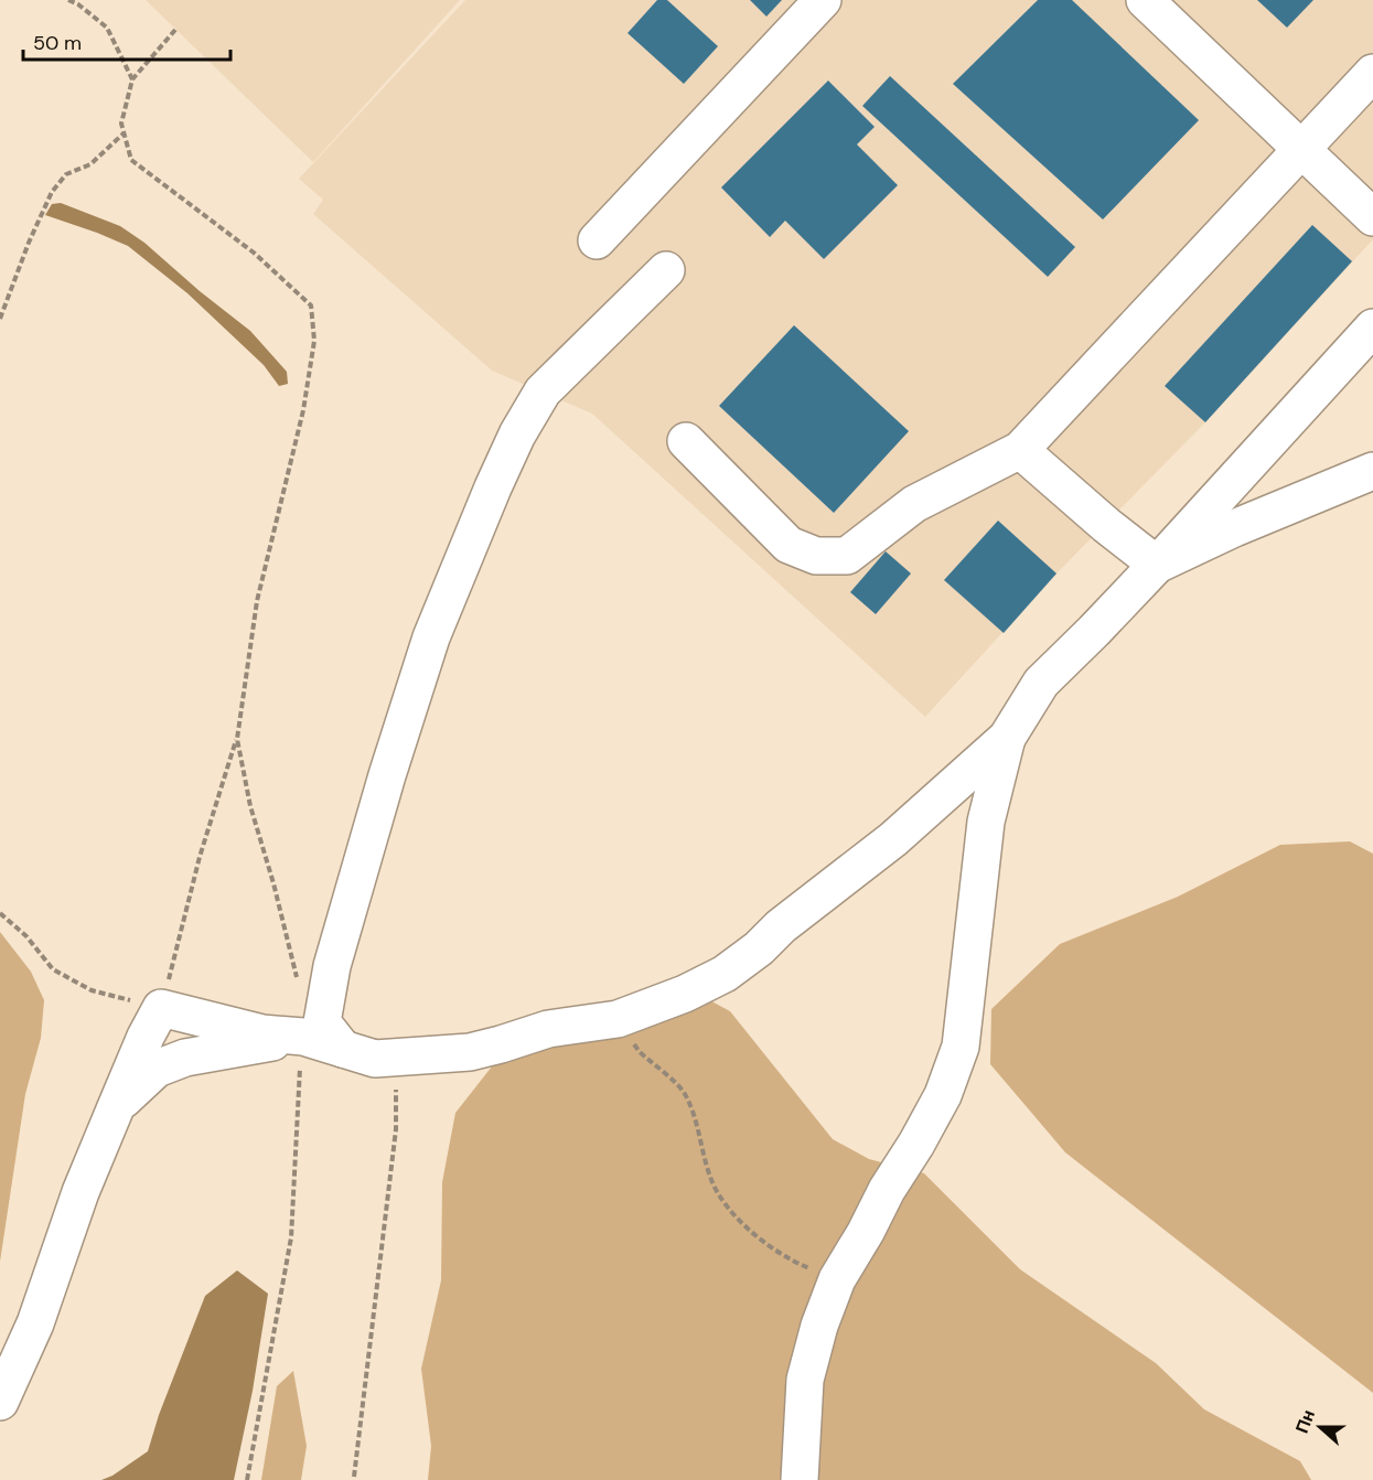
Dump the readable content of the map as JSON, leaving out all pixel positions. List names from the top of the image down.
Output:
{
  "scale_bar": "50 m",
  "north": "left"
}
